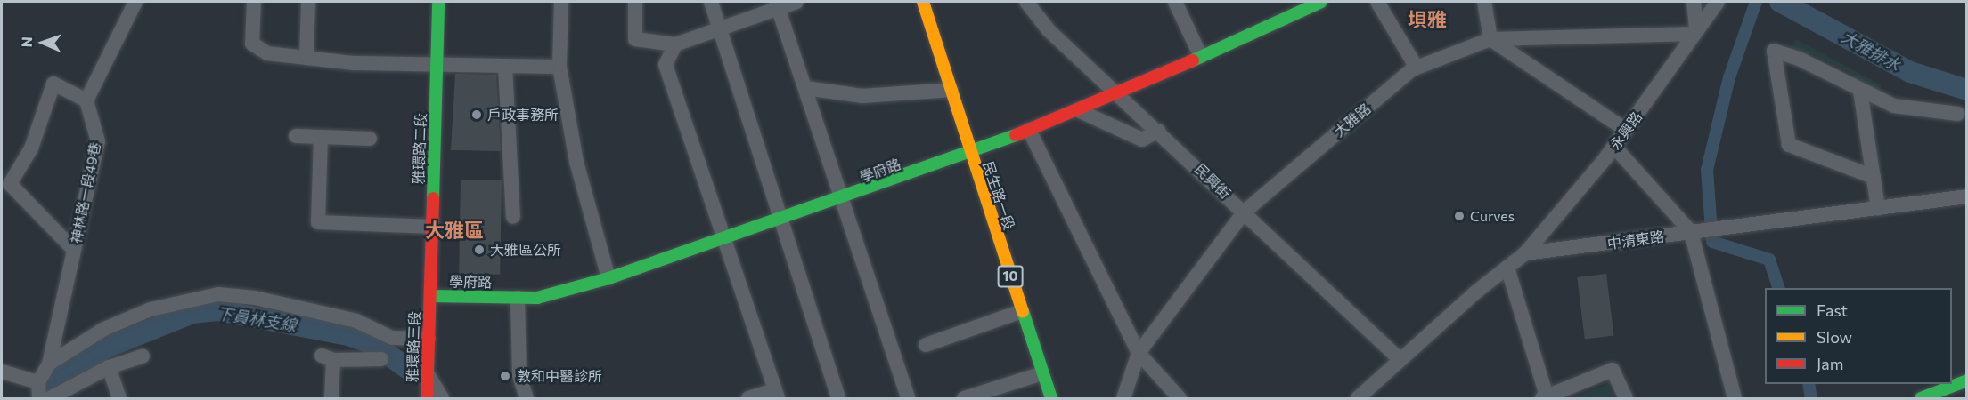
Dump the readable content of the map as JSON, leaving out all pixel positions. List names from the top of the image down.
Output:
{
  "streets": {
    "street": [
      "大雅路",
      "永興路",
      "雅環路二段",
      "學府路",
      "民興街",
      "神林路一段49巷",
      "民生路一段",
      "中清東路",
      "10",
      "雅環路三段"
    ]
  },
  "crossings": [
    ["大雅路", "永興路"],
    ["大雅路", "民興街"],
    ["永興路", "中清東路"],
    ["雅環路二段", "學府路"],
    ["雅環路二段", "雅環路三段"],
    ["學府路", "民興街"],
    ["學府路", "民生路一段"],
    ["學府路", "雅環路三段"]
  ],
  "districts": ["垻雅", "大雅區"],
  "water": ["大雅排水", "下員林支線"],
  "places": [
    "戶政事務所",
    "Curves",
    "大雅區公所",
    "敦和中醫診所"
  ],
  "legend": ["Fast", "Slow", "Jam"],
  "north": "left"
}
